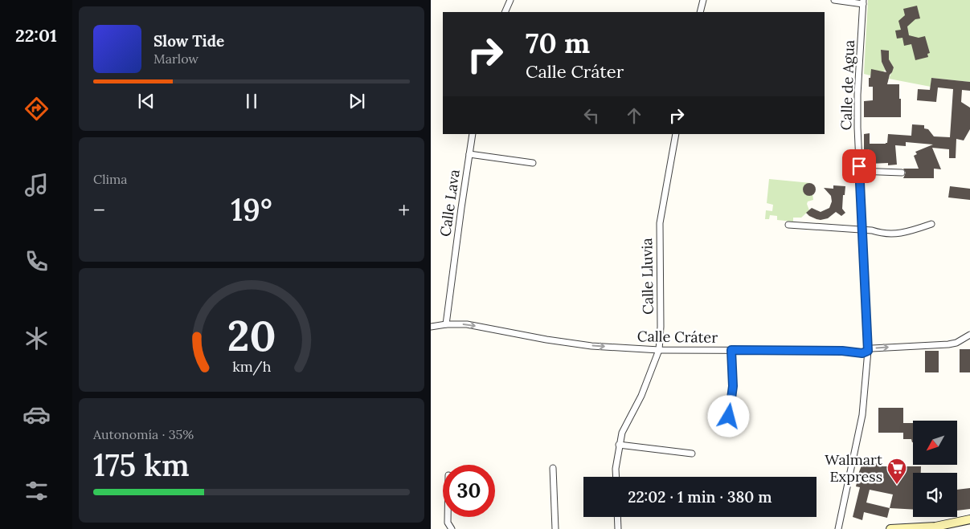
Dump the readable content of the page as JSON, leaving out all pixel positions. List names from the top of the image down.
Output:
{
  "streets": {
    "street": [
      "Calle de Agua",
      "Calle Lava",
      "Calle Lluvia",
      "Calle Cráter"
    ]
  },
  "crossings": [
    ["Calle de Agua", "Calle Cráter"],
    ["Calle Lava", "Calle Cráter"],
    ["Calle Lluvia", "Calle Cráter"]
  ],
  "one_way": ["Calle Cráter"],
  "places": {
    "supermarket": ["Walmart Express"]
  },
  "north": "bottom left",
  "page": {
    "tabs": "22:01",
    "turn": ["70 m", "Calle Cráter"],
    "song": ["Slow Tide", "Marlow"],
    "tile": [
      "Clima",
      ["Autonomía · 35%", "175 km"]
    ],
    "heat": ["−", "19°", "+"],
    "limit": "30",
    "trip": "22:02 · 1 min · 380 m",
    "gauge": ["20", "km/h"]
  }
}
